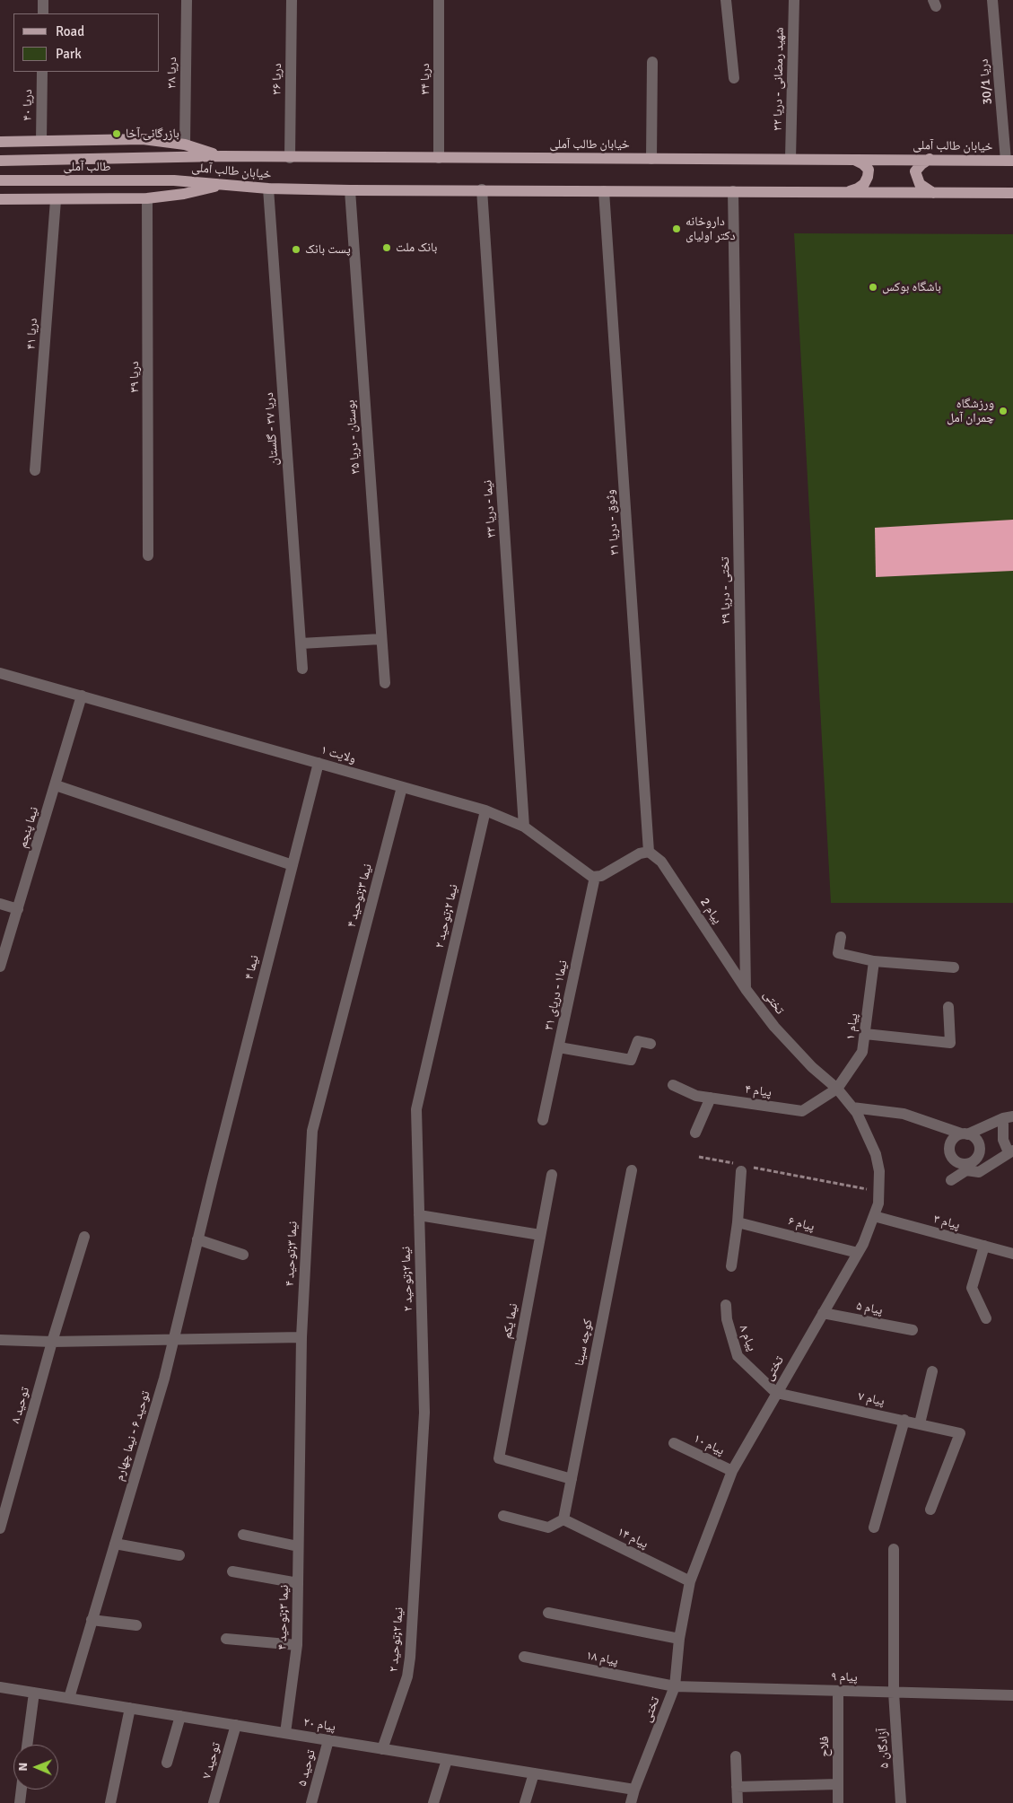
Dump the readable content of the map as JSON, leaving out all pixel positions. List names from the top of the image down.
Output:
{
  "streets": {
    "main road": ["خیابان طالب آملی", "طالب آملی"],
    "street": [
      "دریا ۳۸",
      "دریا ۳۶",
      "دریا ۳۴",
      "شهید رمضانی - دریا ۳۲",
      "دریا 30/1",
      "دریا ۴۰",
      "دریا ۴۱",
      "دریا ۳۹",
      "دریا ۳۷ - گلستان",
      "بوستان - دریا ۳۵",
      "نیما - دریا ۳۳",
      "وثوق - دریا ۳۱",
      "تختی - دریا ۲۹",
      "ولایت ۱",
      "نیما پنجم",
      "نیما ۳;توحید ۴",
      "پیام 2",
      "نیما ۲;توحید ۲",
      "نیما ۴",
      "نیما۱ - دریای ۳۱",
      "تختی",
      "پیام ۱",
      "پیام ۴",
      "پيام ۳",
      "پیام ۶",
      "پیام ۵",
      "نیما یکم",
      "پیام ۸",
      "کوچه سینا",
      "پیام ۷",
      "توحید ۸",
      "توحید ۶ - نیما چهارم",
      "پیام ۱۰",
      "پیام ۱۴",
      "پیام ۱۸",
      "پیام ۹",
      "پیام ۲۰",
      "فلاح",
      "آزادگان ۵",
      "توحید ۷",
      "توحید ۵"
    ]
  },
  "crossings": [
    ["دریا ۳۶", "خیابان طالب آملی"],
    ["دریا ۳۴", "خیابان طالب آملی"],
    ["شهید رمضانی - دریا ۳۲", "خیابان طالب آملی"],
    ["دریا 30/1", "خیابان طالب آملی"],
    ["خیابان طالب آملی", "طالب آملی"],
    ["خیابان طالب آملی", "دریا ۳۷ - گلستان"],
    ["خیابان طالب آملی", "بوستان - دریا ۳۵"],
    ["خیابان طالب آملی", "نیما - دریا ۳۳"],
    ["خیابان طالب آملی", "وثوق - دریا ۳۱"],
    ["خیابان طالب آملی", "تختی - دریا ۲۹"],
    ["نیما - دریا ۳۳", "ولایت ۱"],
    ["وثوق - دریا ۳۱", "پیام 2"],
    ["تختی - دریا ۲۹", "پیام 2"],
    ["تختی - دریا ۲۹", "تختی"],
    ["ولایت ۱", "نیما پنجم"],
    ["ولایت ۱", "نیما ۳;توحید ۴"],
    ["ولایت ۱", "نیما ۲;توحید ۲"],
    ["ولایت ۱", "نیما ۴"],
    ["ولایت ۱", "نیما۱ - دریای ۳۱"],
    ["نیما ۳;توحید ۴", "پیام ۲۰"],
    ["پیام 2", "تختی"],
    ["نیما ۲;توحید ۲", "پیام ۲۰"],
    ["نیما ۴", "توحید ۶ - نیما چهارم"],
    ["تختی", "پیام ۱"],
    ["تختی", "پیام ۴"],
    ["تختی", "پيام ۳"],
    ["تختی", "پیام ۶"],
    ["تختی", "پیام ۵"],
    ["تختی", "پیام ۸"],
    ["تختی", "پیام ۷"],
    ["تختی", "پیام ۱۰"],
    ["تختی", "پیام ۱۴"],
    ["تختی", "پیام ۱۸"],
    ["تختی", "پیام ۹"],
    ["تختی", "پیام ۲۰"],
    ["پیام ۱", "پیام ۴"],
    ["نیما یکم", "کوچه سینا"],
    ["پیام ۸", "پیام ۷"],
    ["کوچه سینا", "پیام ۱۴"],
    ["توحید ۶ - نیما چهارم", "پیام ۲۰"],
    ["پیام ۱۸", "پیام ۹"],
    ["پیام ۹", "فلاح"],
    ["پیام ۹", "آزادگان ۵"],
    ["پیام ۲۰", "توحید ۷"],
    ["پیام ۲۰", "توحید ۵"]
  ],
  "places": [
    "بازرگانی آخا",
    "داروخانه دکتر اولیای",
    "بانک ملت",
    "پست بانک",
    "باشگاه‌ بوکس",
    "ورزشگاه چمران آمل"
  ],
  "legend": ["Road", "Park"],
  "north": "left"
}
